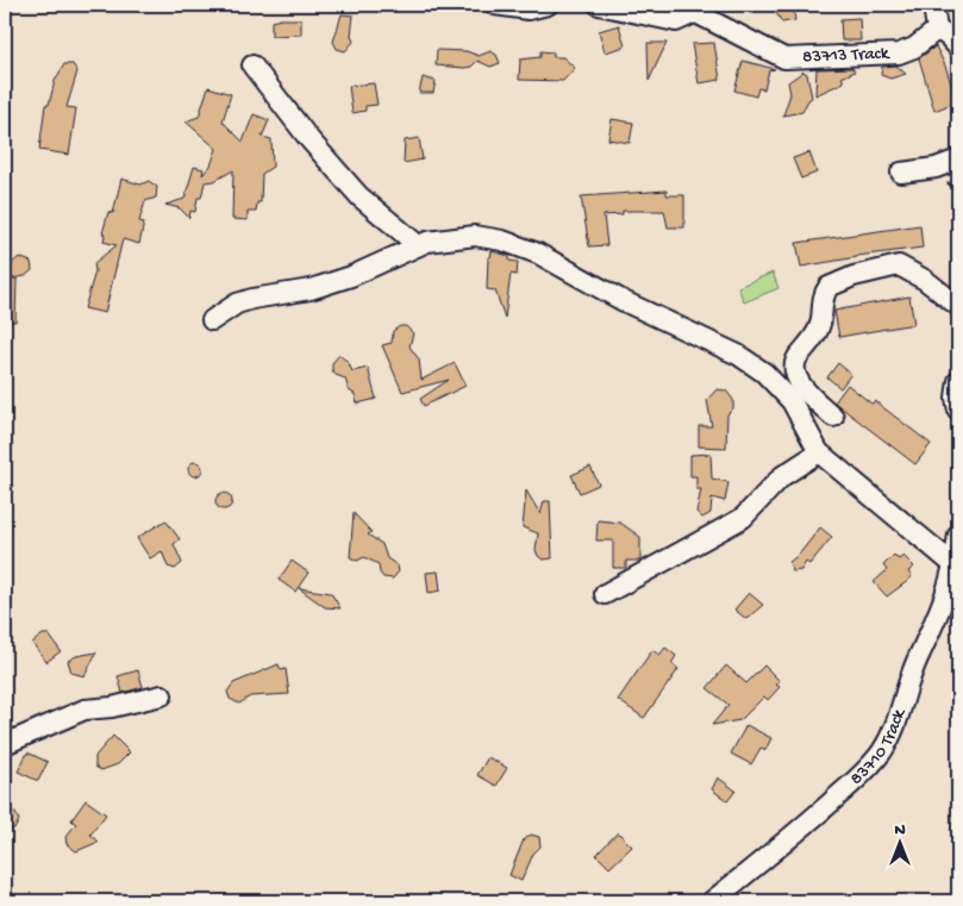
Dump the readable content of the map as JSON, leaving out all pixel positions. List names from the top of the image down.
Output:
{
  "streets": {
    "street": ["83713 Track", "83710 Track"]
  },
  "north": "top"
}
